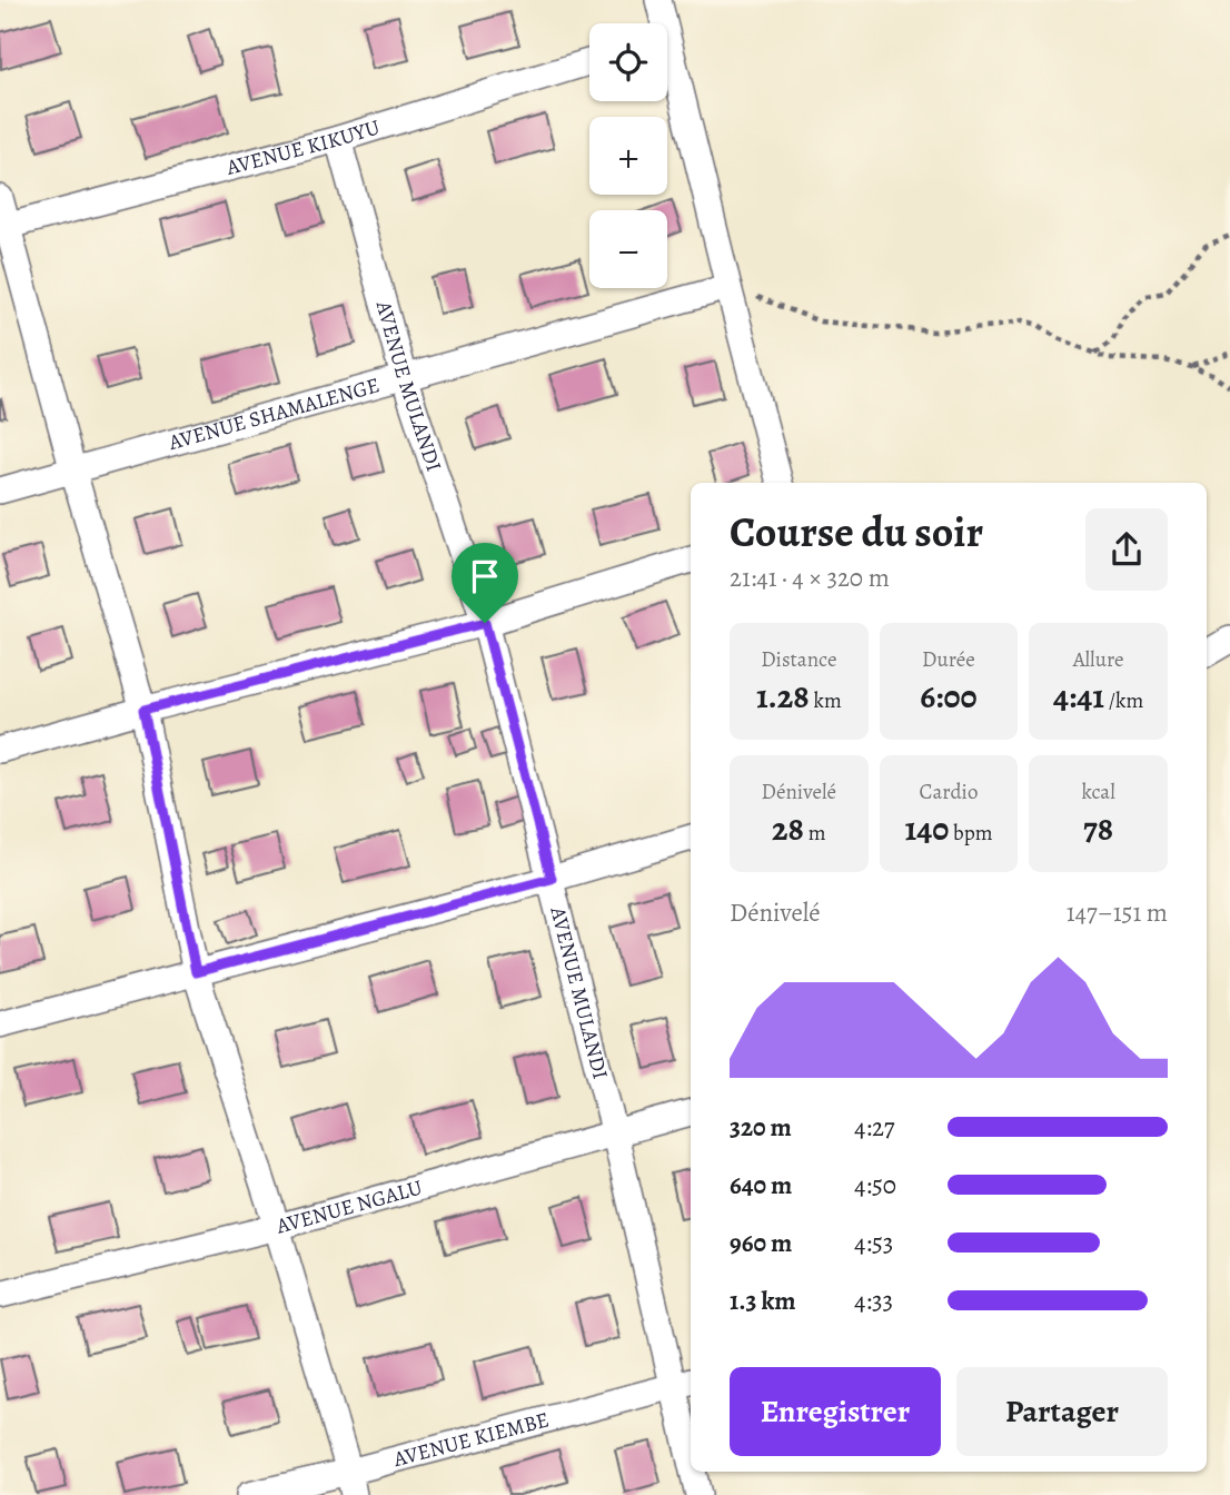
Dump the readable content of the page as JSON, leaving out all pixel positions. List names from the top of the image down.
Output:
{
  "streets": {
    "street": [
      "AVENUE KIKUYU",
      "AVENUE MULANDI",
      "AVENUE SHAMALENGE",
      "AVENUE NGALU",
      "AVENUE KIEMBE"
    ]
  },
  "crossings": [
    ["AVENUE KIKUYU", "AVENUE MULANDI"],
    ["AVENUE MULANDI", "AVENUE SHAMALENGE"],
    ["AVENUE MULANDI", "AVENUE NGALU"],
    ["AVENUE MULANDI", "AVENUE KIEMBE"]
  ],
  "page": {
    "map_buttons": ["+", "−"],
    "heading": ["Course du soir", "21:41 · 4 × 320 m"],
    "stats": [
      ["Distance", "1.28 km"],
      ["Durée", "6:00"],
      ["Allure", "4:41 /km"],
      ["Dénivelé", "28 m"],
      ["Cardio", "140 bpm"],
      ["kcal", "78"]
    ],
    "chart": ["Dénivelé", "147–151 m"],
    "list": [
      {
        "name": "320 m",
        "note": "4:27"
      },
      {
        "name": "640 m",
        "note": "4:50"
      },
      {
        "name": "960 m",
        "note": "4:53"
      },
      {
        "name": "1.3 km",
        "note": "4:33"
      }
    ],
    "buttons": ["Enregistrer", "Partager"]
  }
}
